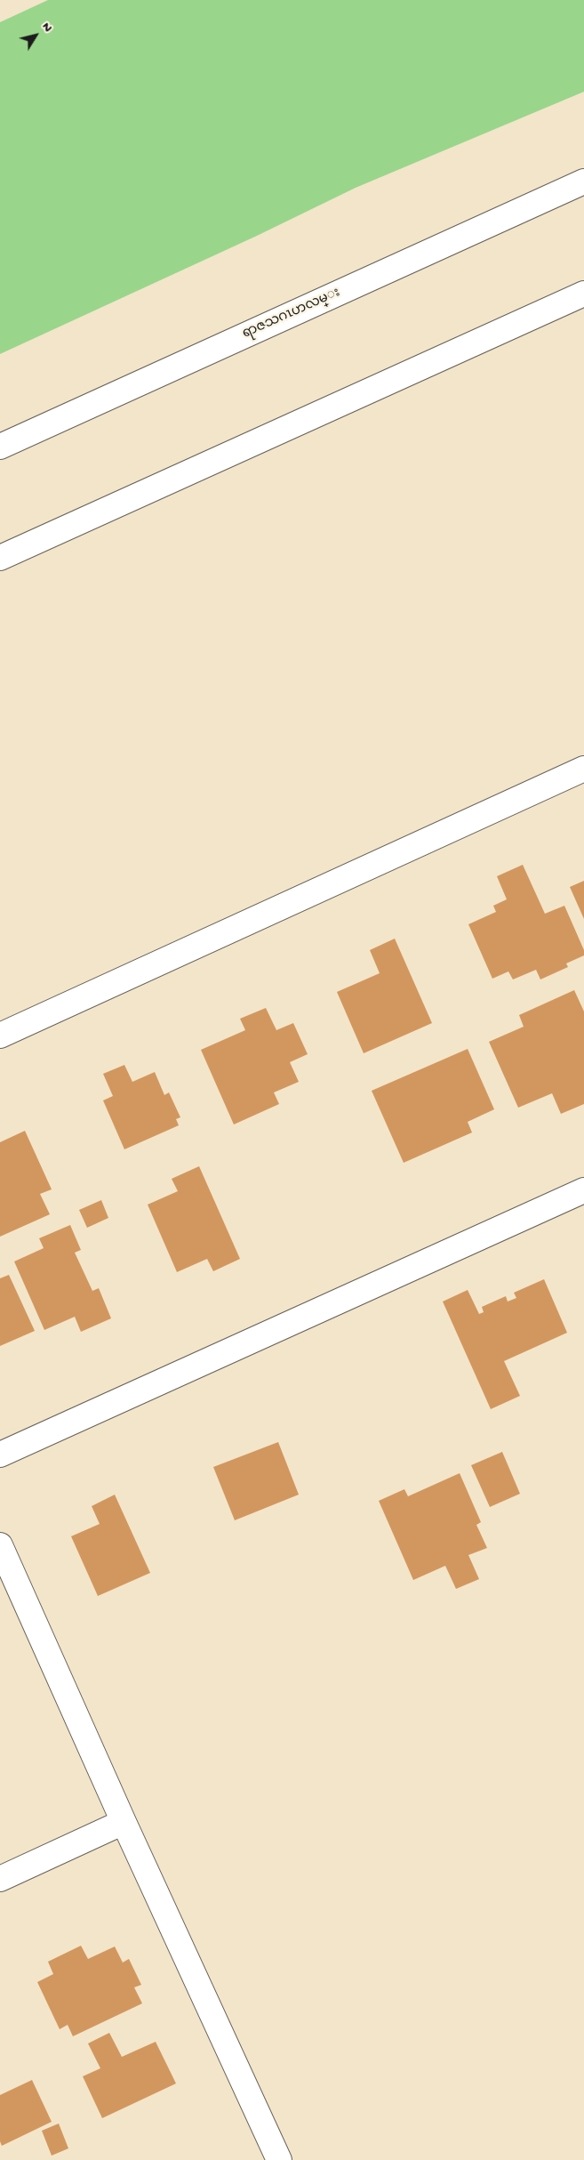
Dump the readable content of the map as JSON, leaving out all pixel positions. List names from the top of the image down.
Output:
{
  "streets": {
    "street": ["ရာဇသဂၤဟလမ္း"]
  },
  "north": "top right"
}
